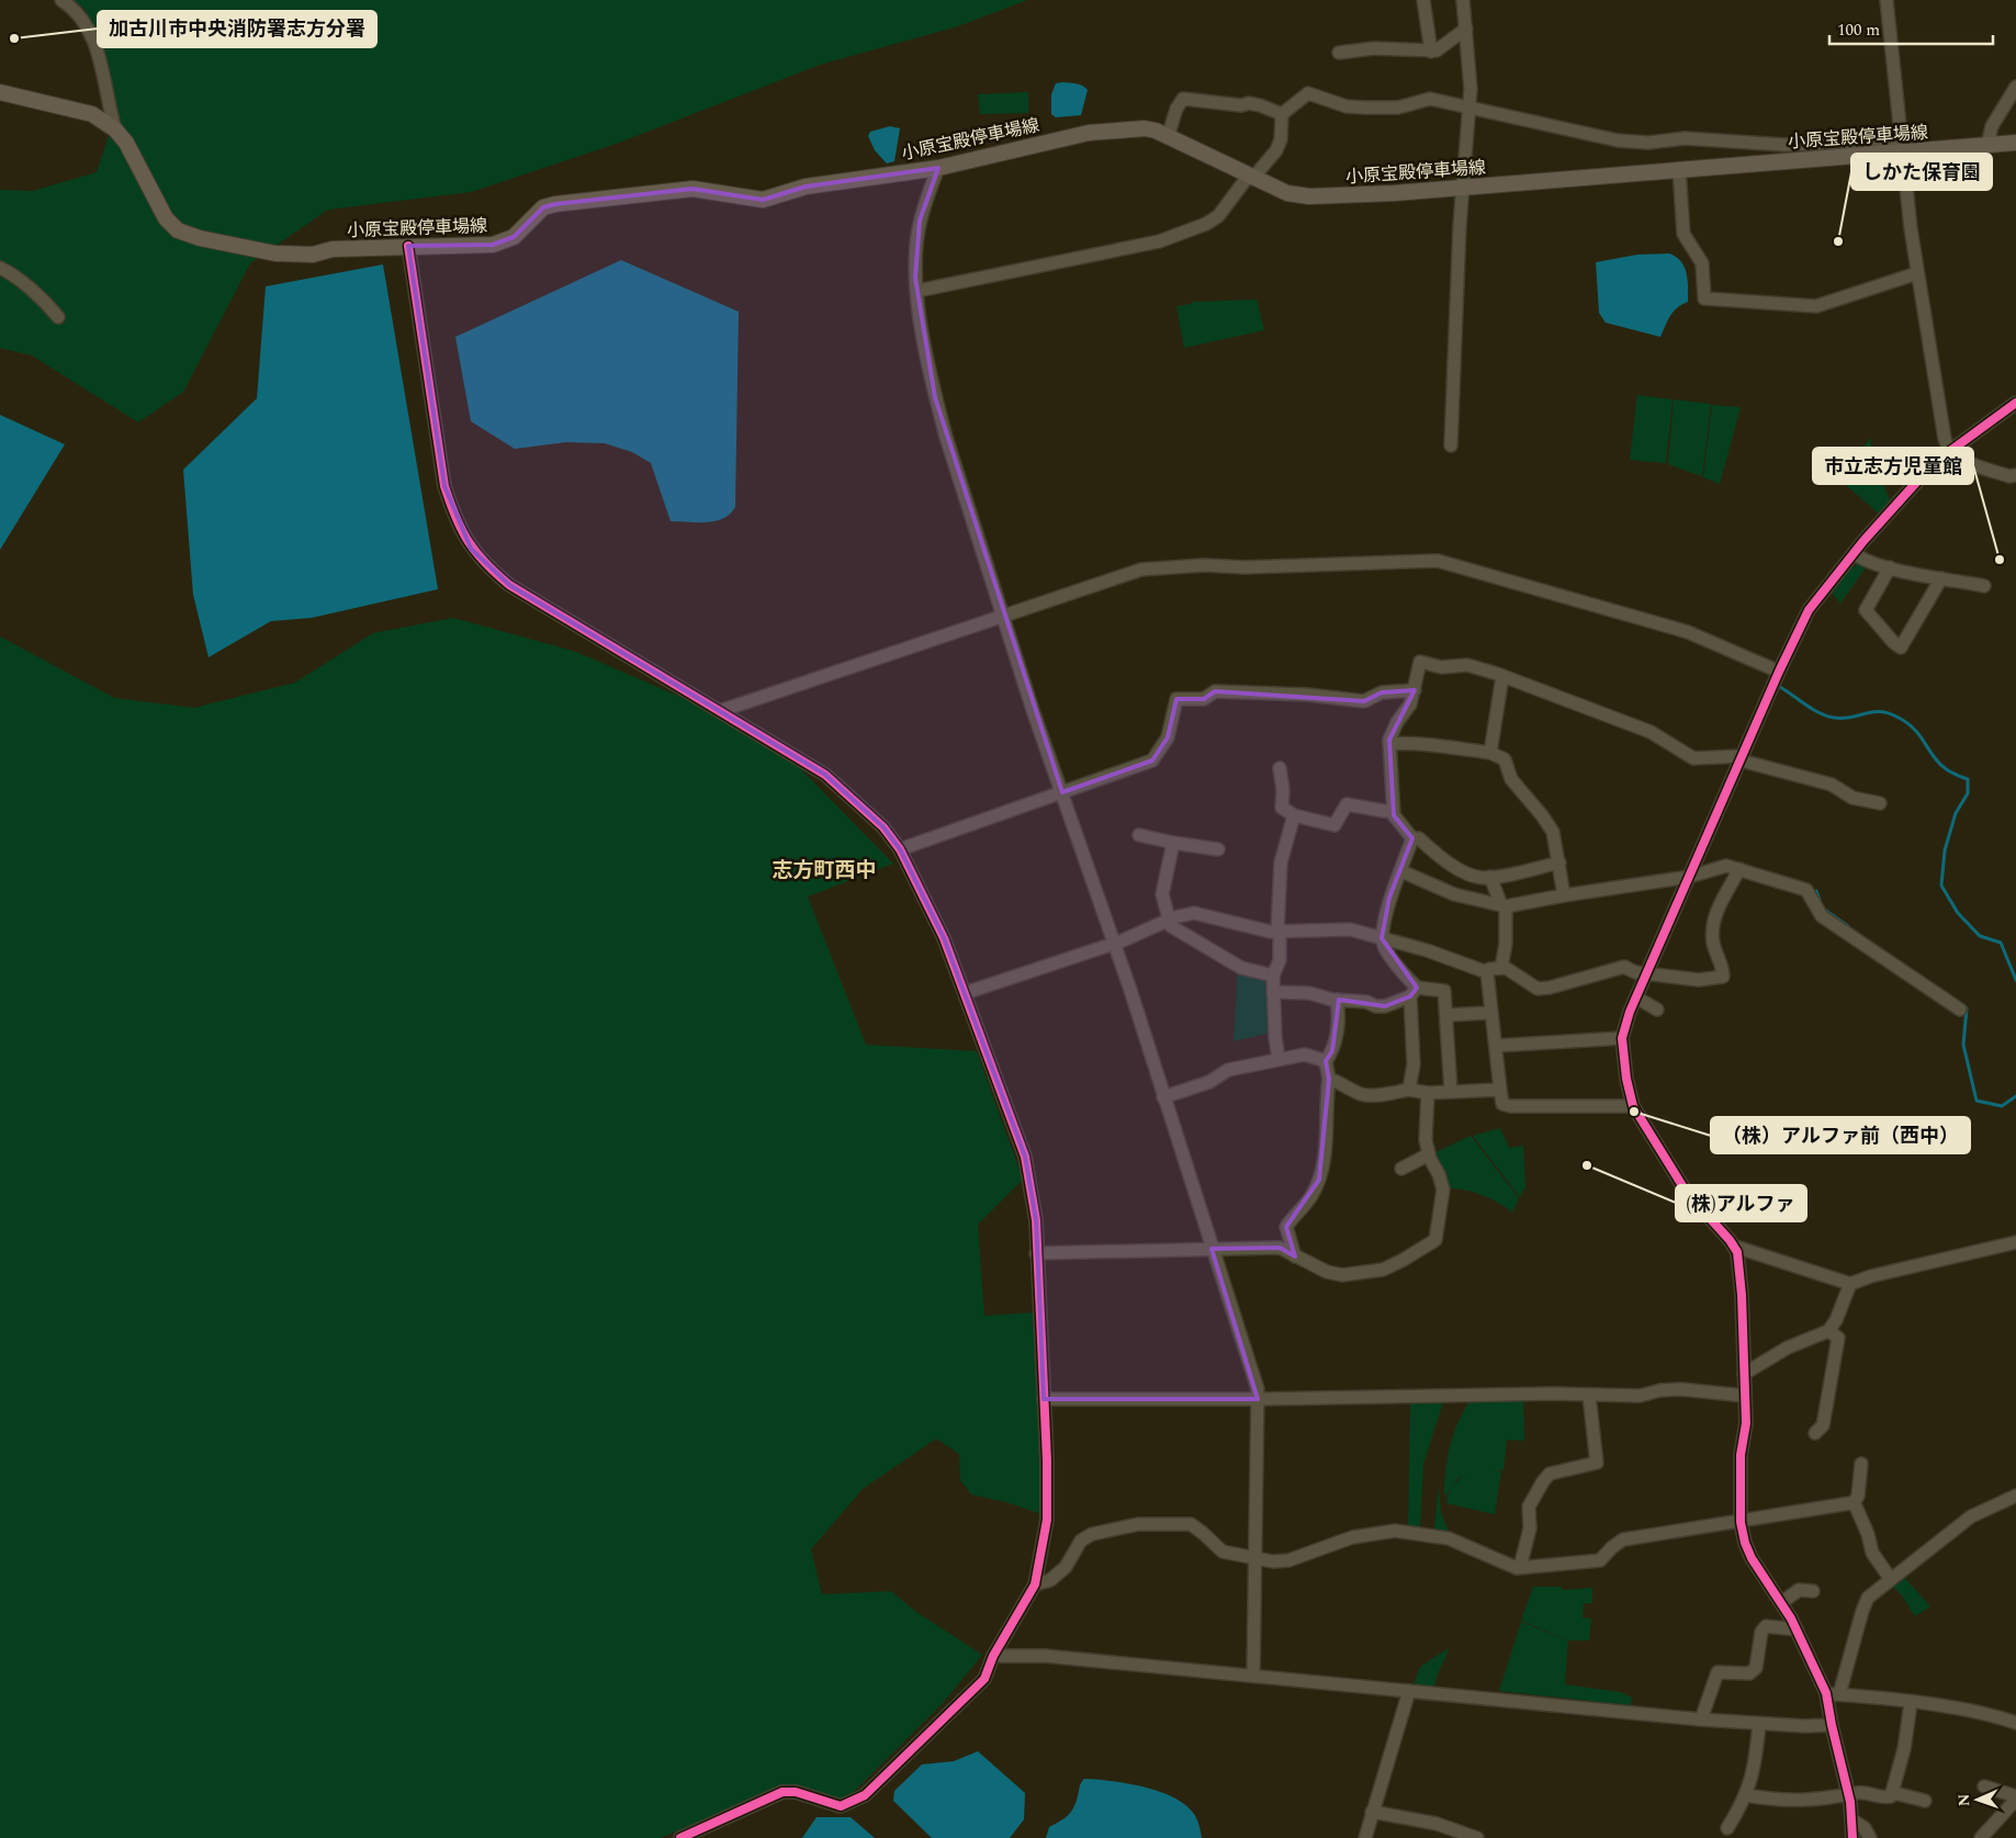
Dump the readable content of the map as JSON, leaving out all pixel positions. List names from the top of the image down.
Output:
{
  "streets": {
    "main road": ["小原宝殿停車場線"]
  },
  "districts": ["志方町西中"],
  "places": [
    "加古川市中央消防署志方分署",
    "しかた保育園",
    "市立志方児童館",
    "（株）アルファ前（西中）",
    "(株)アルファ"
  ],
  "scale_bar": "100 m",
  "north": "left"
}
